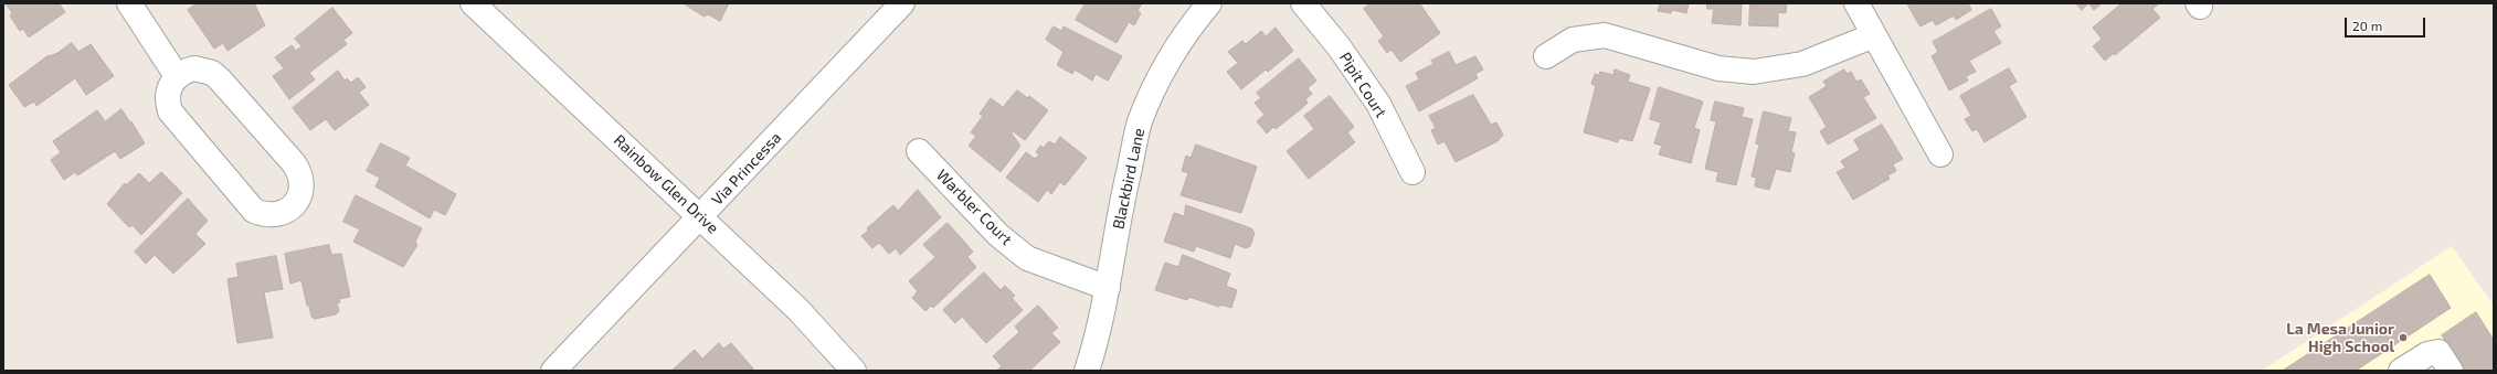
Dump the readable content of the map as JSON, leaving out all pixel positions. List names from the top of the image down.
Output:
{
  "streets": {
    "street": [
      "Pipit Court",
      "Via Princessa",
      "Blackbird Lane",
      "Rainbow Glen Drive",
      "Warbler Court"
    ]
  },
  "crossings": [
    ["Via Princessa", "Rainbow Glen Drive"],
    ["Blackbird Lane", "Warbler Court"]
  ],
  "places": ["La Mesa Junior High School"],
  "scale_bar": "20 m"
}
